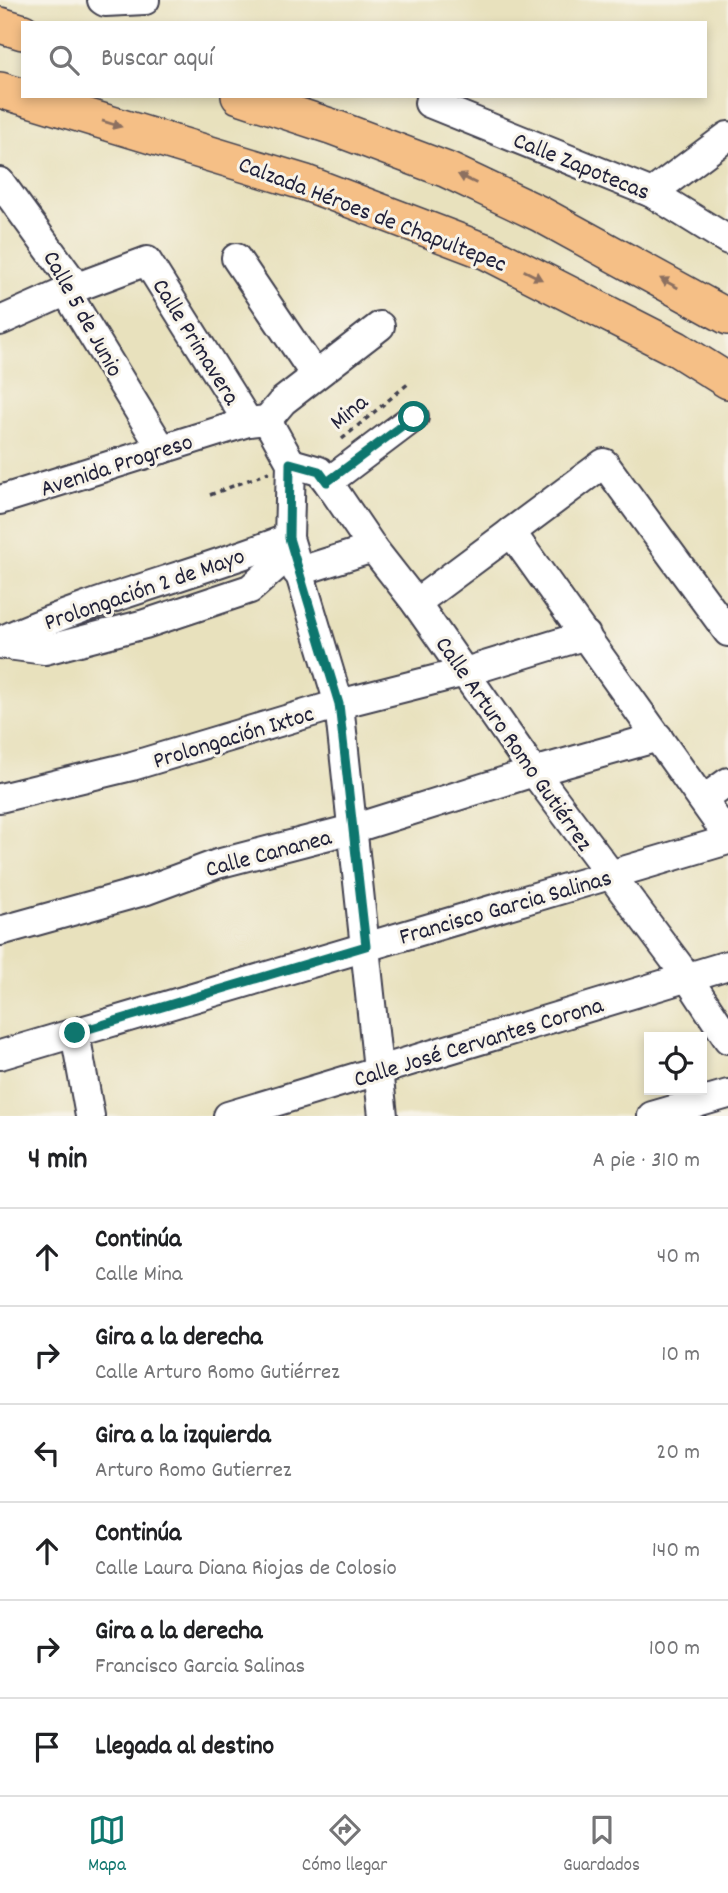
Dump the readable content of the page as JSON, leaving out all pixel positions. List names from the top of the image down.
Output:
{
  "streets": {
    "main road": ["Calzada Héroes de Chapultepec"],
    "street": [
      "Calle Zapotecas",
      "Calle 5 de Junio",
      "Calle Primavera",
      "Avenida Progreso",
      "Prolongación 2 de Mayo",
      "Prolongación Ixtoc",
      "Calle Arturo Romo Gutiérrez",
      "Calle Cananea",
      "Francisco Garcia Salinas",
      "Calle José Cervantes Corona"
    ],
    "path": ["Mina"]
  },
  "crossings": [
    ["Calle 5 de Junio", "Calle Primavera"],
    ["Calle 5 de Junio", "Avenida Progreso"],
    ["Calle Primavera", "Avenida Progreso"],
    ["Calle Primavera", "Calle Arturo Romo Gutiérrez"],
    ["Prolongación Ixtoc", "Calle Arturo Romo Gutiérrez"],
    ["Calle Arturo Romo Gutiérrez", "Calle Cananea"],
    ["Calle Arturo Romo Gutiérrez", "Francisco Garcia Salinas"],
    ["Calle Arturo Romo Gutiérrez", "Calle José Cervantes Corona"]
  ],
  "page": {
    "search": "Buscar aquí",
    "heading": ["4 min", "A pie · 310 m"],
    "list": [
      ["Continúa", "Calle Mina", "40 m"],
      ["Gira a la derecha", "Calle Arturo Romo Gutiérrez", "10 m"],
      ["Gira a la izquierda", "Arturo Romo Gutierrez", "20 m"],
      ["Continúa", "Calle Laura Diana Riojas de Colosio", "140 m"],
      ["Gira a la derecha", "Francisco Garcia Salinas", "100 m"],
      "Llegada al destino"
    ],
    "nav": ["Mapa", "Cómo llegar", "Guardados"]
  }
}
